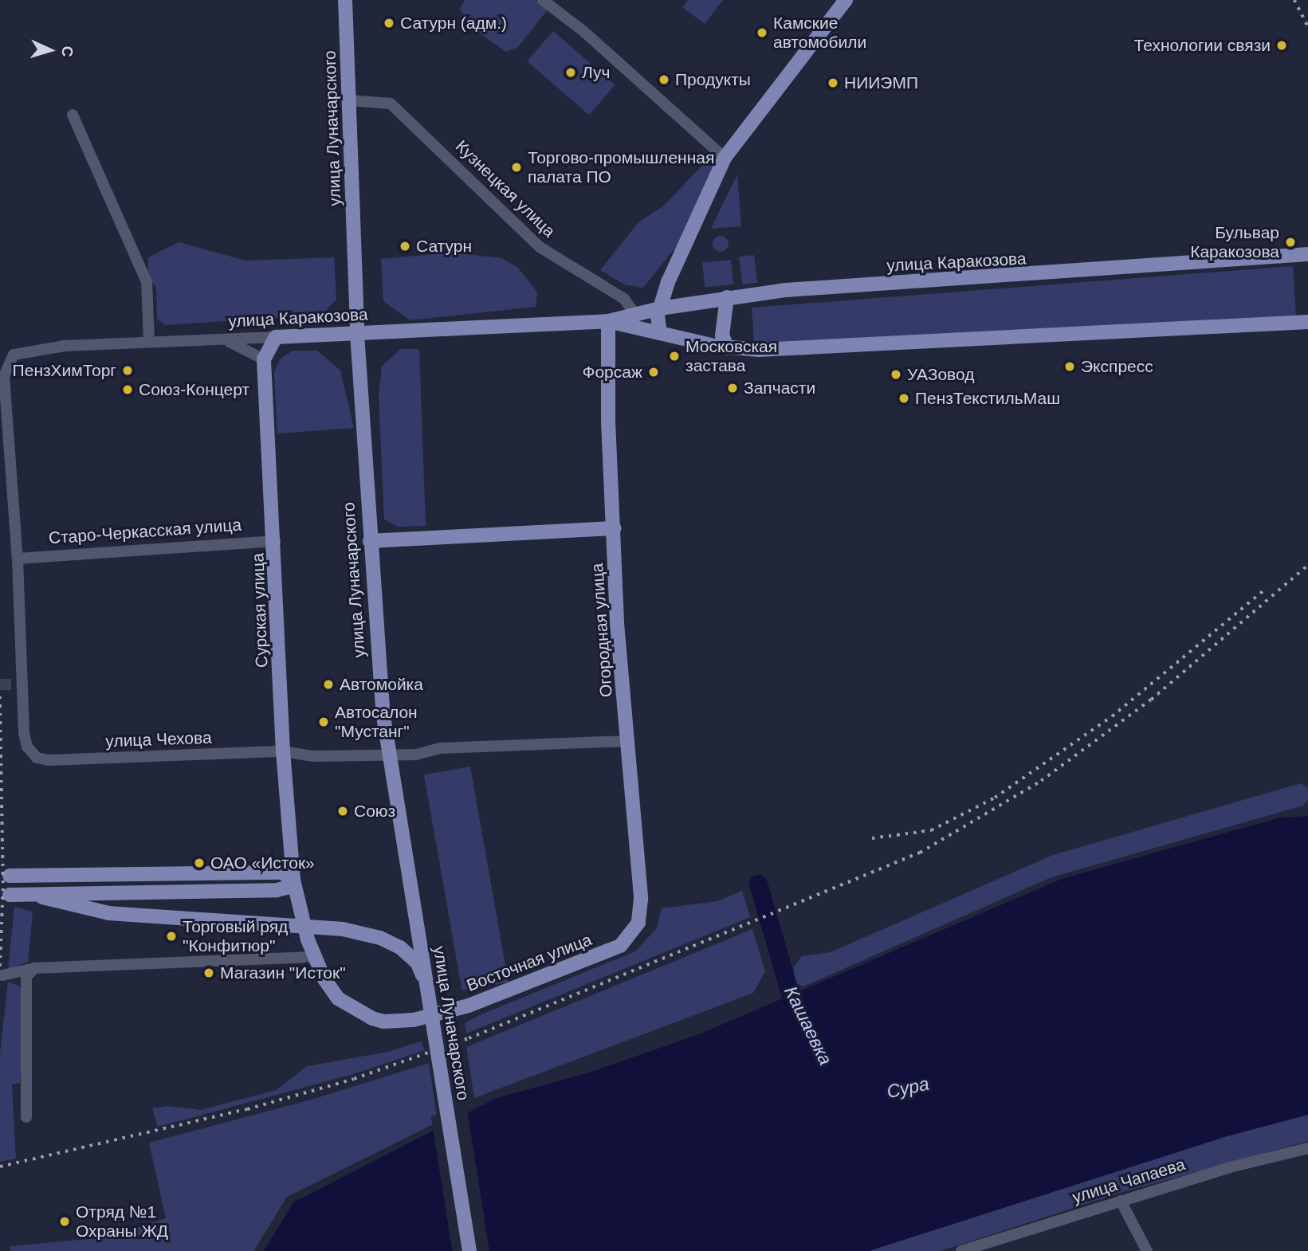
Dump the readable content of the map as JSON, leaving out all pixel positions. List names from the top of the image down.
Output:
{
  "streets": {
    "main road": [
      "улица Луначарского",
      "улица Каракозова",
      "Сурская улица",
      "Огородная улица",
      "Восточная улица"
    ],
    "street": [
      "Кузнецкая улица",
      "Старо-Черкасская улица",
      "улица Чехова",
      "улица Чапаева"
    ]
  },
  "crossings": [
    ["улица Луначарского", "Кузнецкая улица"],
    ["улица Луначарского", "улица Каракозова"],
    ["Кузнецкая улица", "улица Каракозова"],
    ["улица Каракозова", "Старо-Черкасская улица"],
    ["улица Каракозова", "Огородная улица"],
    ["улица Каракозова", "улица Чехова"],
    ["Старо-Черкасская улица", "Сурская улица"],
    ["Старо-Черкасская улица", "улица Чехова"],
    ["Сурская улица", "улица Чехова"],
    ["Сурская улица", "Восточная улица"],
    ["Огородная улица", "улица Чехова"],
    ["Огородная улица", "Восточная улица"]
  ],
  "water": ["Кашаевка", "Сура"],
  "places": [
    "Сатурн (адм.)",
    "Камские автомобили",
    "Технологии связи",
    "Луч",
    "Продукты",
    "НИИЭМП",
    "Торгово-промышленная палата ПО",
    "Бульвар Каракозова",
    "Сатурн",
    "Московская застава",
    "Экспресс",
    "ПензХимТорг",
    "Форсаж",
    "УАЗовод",
    "Запчасти",
    "Союз-Концерт",
    "ПензТекстильМаш",
    "Автомойка",
    "Автосалон \"Мустанг\"",
    "Союз",
    "ОАО «Исток»",
    "Торговый ряд \"Конфитюр\"",
    "Магазин \"Исток\"",
    "Отряд №1 Охраны ЖД"
  ],
  "north": "right"
}
